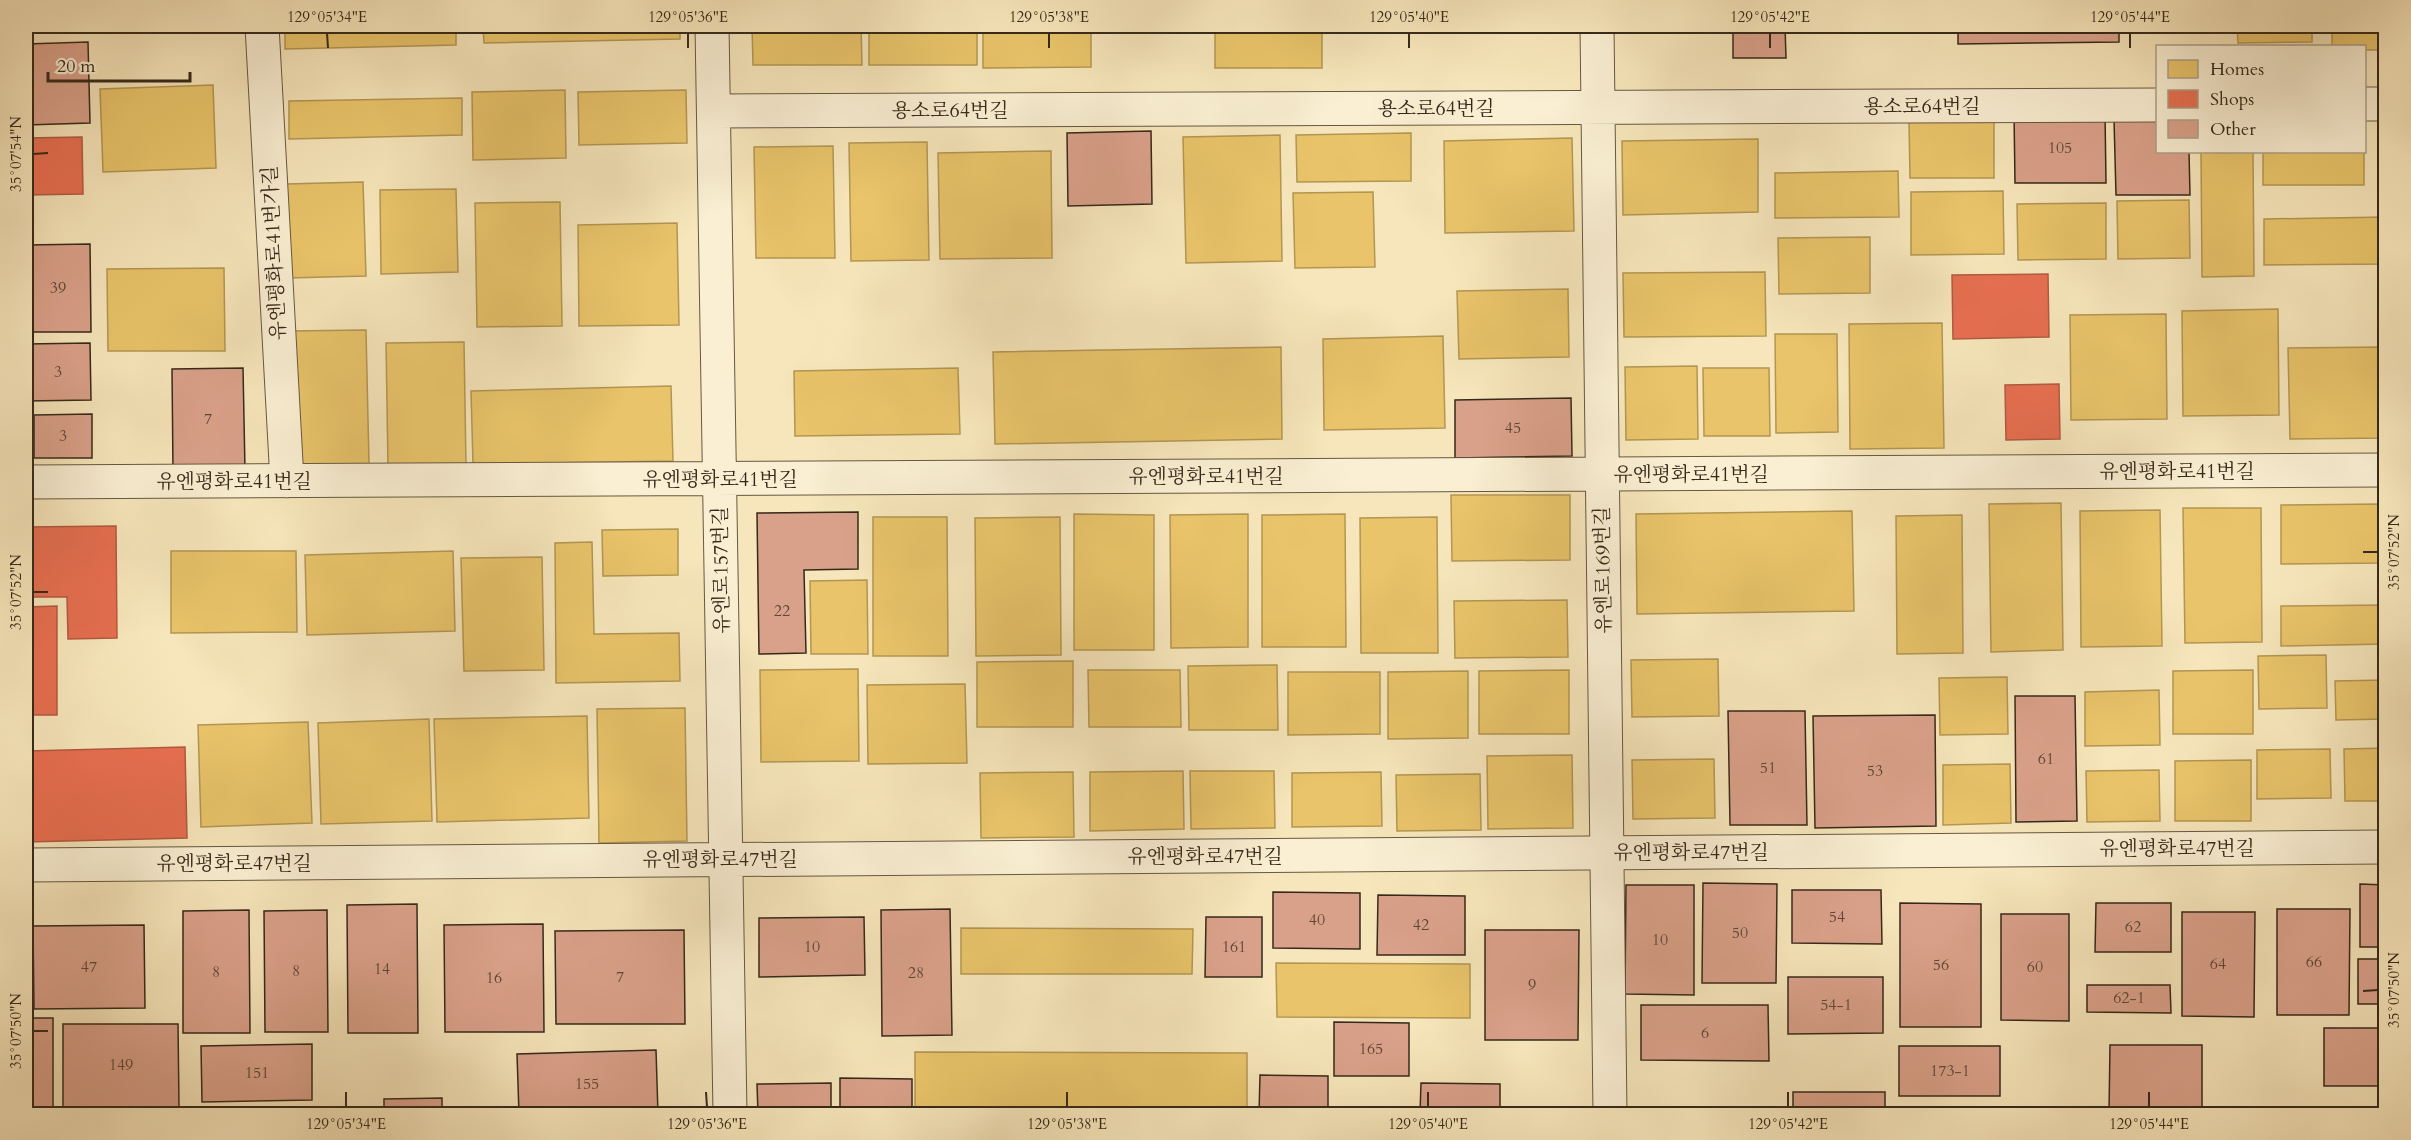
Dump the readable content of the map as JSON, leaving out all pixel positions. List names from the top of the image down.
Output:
{
  "streets": {
    "street": [
      "용소로64번길",
      "유엔평화로41번가길",
      "유엔평화로41번길",
      "유엔로157번길",
      "유엔로169번길",
      "유엔평화로47번길"
    ]
  },
  "crossings": [
    ["용소로64번길", "유엔로157번길"],
    ["용소로64번길", "유엔로169번길"],
    ["유엔평화로41번가길", "유엔평화로41번길"],
    ["유엔평화로41번길", "유엔로157번길"],
    ["유엔평화로41번길", "유엔로169번길"],
    ["유엔로157번길", "유엔평화로47번길"],
    ["유엔로169번길", "유엔평화로47번길"]
  ],
  "house_numbers": [
    "105",
    "39",
    "3",
    "7",
    "45",
    "3",
    "22",
    "61",
    "51",
    "53",
    "54",
    "40",
    "42",
    "62",
    "50",
    "10",
    "10",
    "161",
    "66",
    "64",
    "56",
    "47",
    "60",
    "14",
    "8",
    "8",
    "28",
    "7",
    "16",
    "9",
    "62-1",
    "54-1",
    "6",
    "165",
    "149",
    "173-1",
    "151",
    "155"
  ],
  "legend": ["Homes", "Shops", "Other"],
  "scale_bar": "20 m",
  "coordinates": [
    "129°05'34\"E",
    "129°05'36\"E",
    "129°05'38\"E",
    "129°05'40\"E",
    "129°05'42\"E",
    "129°05'44\"E",
    "35°07'54\"N",
    "35°07'52\"N",
    "35°07'50\"N"
  ]
}
